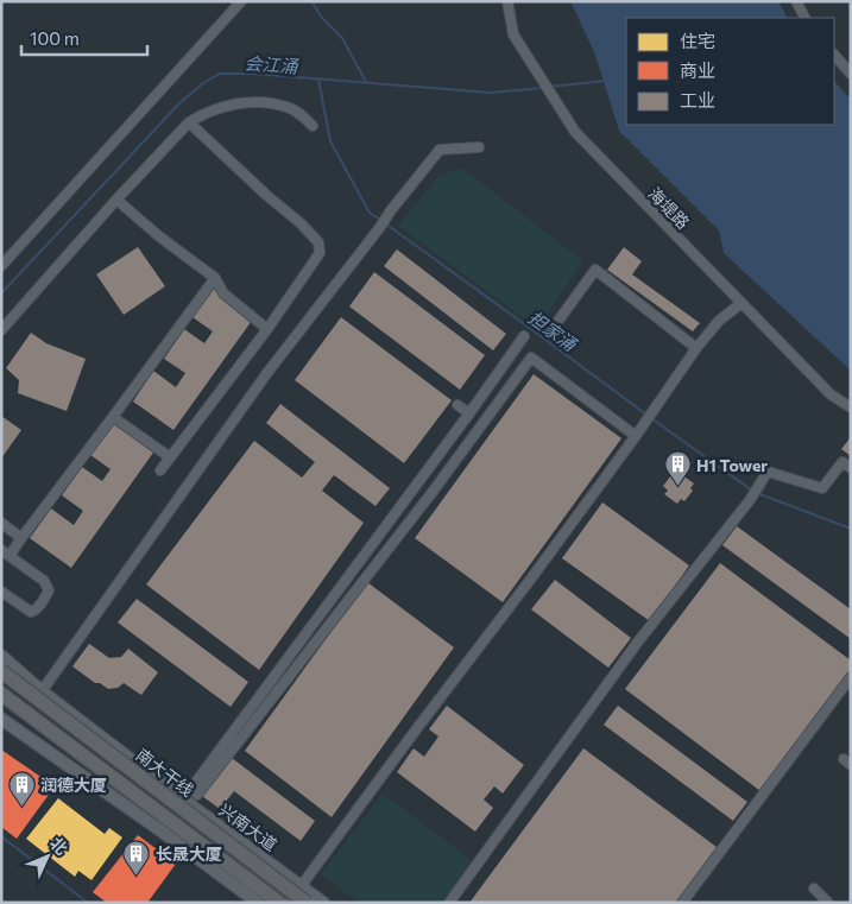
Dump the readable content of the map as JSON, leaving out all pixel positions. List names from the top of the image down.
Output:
{
  "streets": {
    "highway": ["南大干线"],
    "main road": ["兴南大道"],
    "street": ["海堤路"]
  },
  "water": ["会江涌", "担家涌"],
  "places": {
    "building": ["H1 Tower", "润德大厦", "长晟大厦"]
  },
  "legend": ["住宅", "商业", "工业"],
  "scale_bar": "100 m",
  "north": "top right"
}
